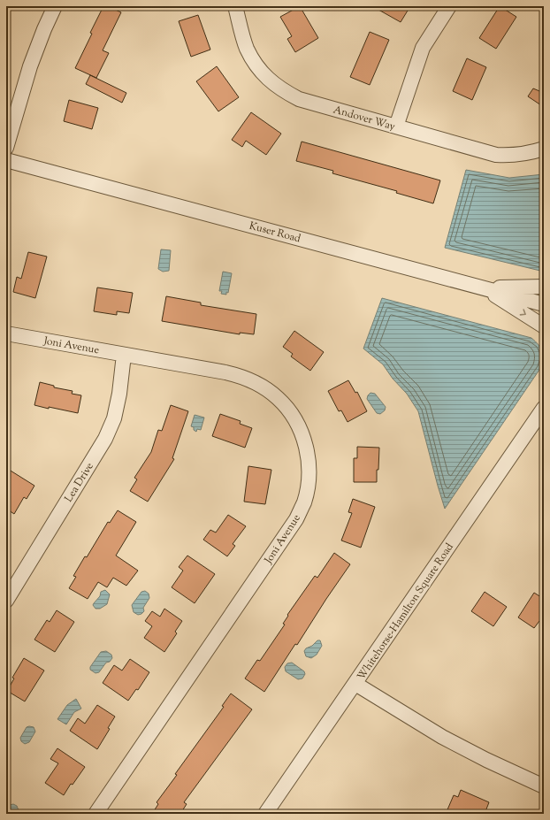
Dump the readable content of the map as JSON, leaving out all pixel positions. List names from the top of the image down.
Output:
{
  "streets": {
    "street": [
      "Andover Way",
      "Kuser Road",
      "Joni Avenue",
      "Lea Drive",
      "Whitehorse-Hamilton Square Road"
    ]
  },
  "crossings": [
    ["Joni Avenue", "Lea Drive"]
  ]
}
